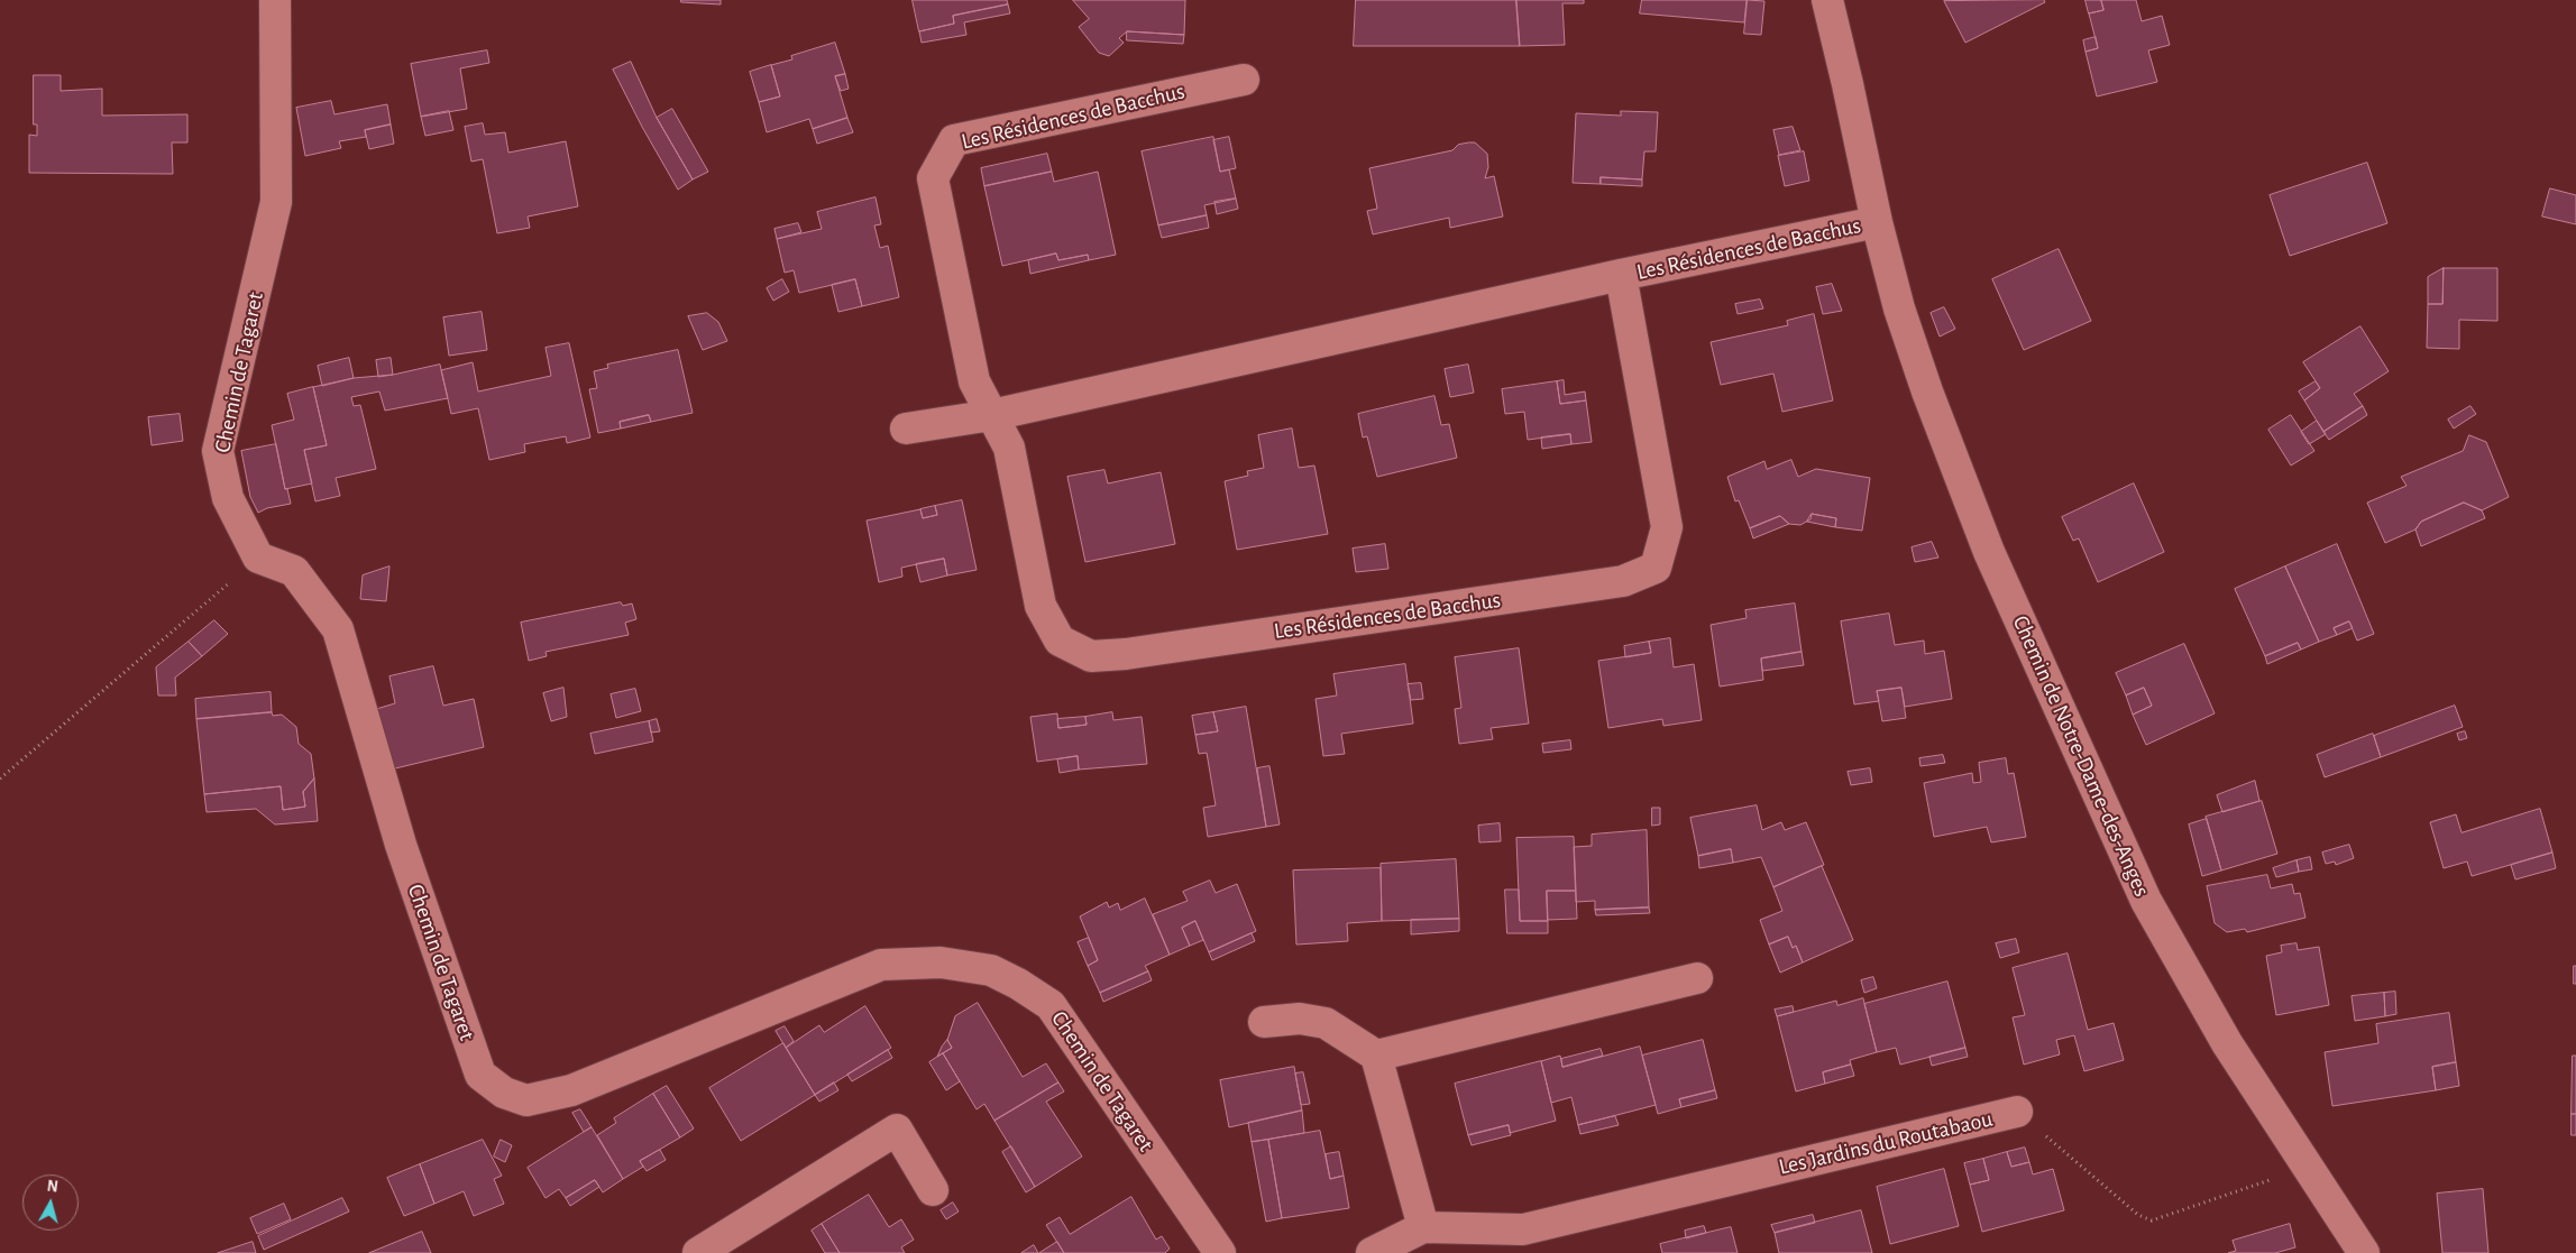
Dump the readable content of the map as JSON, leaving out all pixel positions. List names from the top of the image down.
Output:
{
  "streets": {
    "street": [
      "Les Résidences de Bacchus",
      "Chemin de Tagaret",
      "Chemin de Notre-Dame-des-Anges",
      "Les Jardins du Routabaou"
    ]
  },
  "crossings": [
    ["Les Résidences de Bacchus", "Chemin de Notre-Dame-des-Anges"],
    ["Chemin de Notre-Dame-des-Anges", "Les Jardins du Routabaou"]
  ],
  "north": "top"
}
